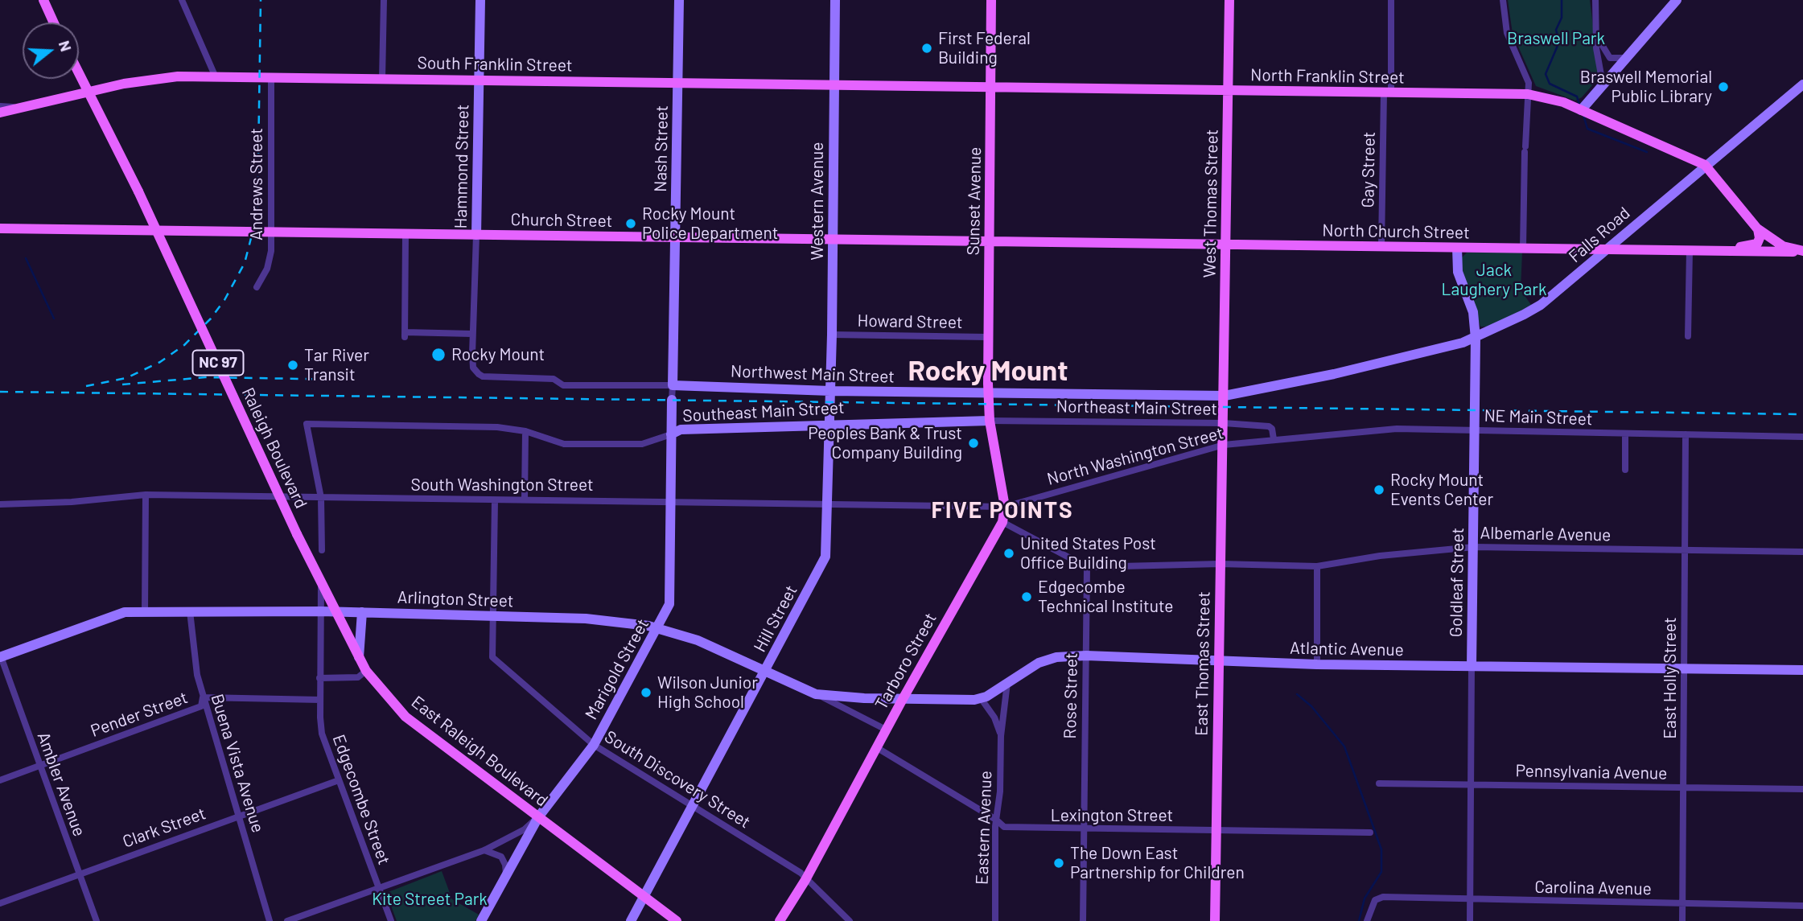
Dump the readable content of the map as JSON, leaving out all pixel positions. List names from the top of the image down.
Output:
{
  "streets": {
    "main road": [
      "South Franklin Street",
      "North Franklin Street",
      "Sunset Avenue",
      "West Thomas Street",
      "Church Street",
      "North Church Street",
      "NC 97",
      "Raleigh Boulevard",
      "Tarboro Street",
      "East Thomas Street",
      "East Raleigh Boulevard"
    ],
    "street": [
      "Nash Street",
      "Hammond Street",
      "Gay Street",
      "Andrews Street",
      "Western Avenue",
      "Falls Road",
      "Howard Street",
      "Northwest Main Street",
      "Northeast Main Street",
      "Southeast Main Street",
      "NE Main Street",
      "North Washington Street",
      "South Washington Street",
      "Albemarle Avenue",
      "Goldleaf Street",
      "Arlington Street",
      "Hill Street",
      "Atlantic Avenue",
      "Marigold Street",
      "East Holly Street",
      "Rose Street",
      "Pender Street",
      "Buena Vista Avenue",
      "Pennsylvania Avenue",
      "South Discovery Street",
      "Ambler Avenue",
      "Edgecombe Street",
      "Lexington Street",
      "Clark Street",
      "Eastern Avenue",
      "Carolina Avenue"
    ]
  },
  "crossings": [
    ["South Franklin Street", "North Franklin Street"],
    ["South Franklin Street", "Nash Street"],
    ["South Franklin Street", "Hammond Street"],
    ["South Franklin Street", "Andrews Street"],
    ["South Franklin Street", "Western Avenue"],
    ["South Franklin Street", "Sunset Avenue"],
    ["South Franklin Street", "NC 97"],
    ["South Franklin Street", "Raleigh Boulevard"],
    ["North Franklin Street", "Gay Street"],
    ["North Franklin Street", "Sunset Avenue"],
    ["North Franklin Street", "West Thomas Street"],
    ["North Franklin Street", "Falls Road"],
    ["Nash Street", "Church Street"],
    ["Nash Street", "Northwest Main Street"],
    ["Nash Street", "Marigold Street"],
    ["Hammond Street", "Church Street"],
    ["Hammond Street", "Northwest Main Street"],
    ["Gay Street", "North Church Street"],
    ["Andrews Street", "Church Street"],
    ["Western Avenue", "Church Street"],
    ["Western Avenue", "Howard Street"],
    ["Western Avenue", "Northwest Main Street"],
    ["Western Avenue", "Hill Street"],
    ["Sunset Avenue", "Church Street"],
    ["Sunset Avenue", "North Church Street"],
    ["Sunset Avenue", "Howard Street"],
    ["Sunset Avenue", "Northwest Main Street"],
    ["Sunset Avenue", "Tarboro Street"],
    ["West Thomas Street", "North Church Street"],
    ["West Thomas Street", "Falls Road"],
    ["West Thomas Street", "Northwest Main Street"],
    ["West Thomas Street", "East Thomas Street"],
    ["Church Street", "North Church Street"],
    ["North Church Street", "Falls Road"],
    ["North Church Street", "Goldleaf Street"],
    ["Falls Road", "Northwest Main Street"],
    ["Falls Road", "Goldleaf Street"],
    ["NC 97", "Raleigh Boulevard"],
    ["Northwest Main Street", "Tarboro Street"],
    ["Northeast Main Street", "Southeast Main Street"],
    ["Northeast Main Street", "NE Main Street"],
    ["Northeast Main Street", "North Washington Street"],
    ["Northeast Main Street", "Tarboro Street"],
    ["Northeast Main Street", "East Thomas Street"],
    ["Southeast Main Street", "South Washington Street"],
    ["Southeast Main Street", "Hill Street"],
    ["Southeast Main Street", "Tarboro Street"],
    ["Southeast Main Street", "Marigold Street"],
    ["NE Main Street", "North Washington Street"],
    ["NE Main Street", "Goldleaf Street"],
    ["NE Main Street", "East Holly Street"],
    ["Raleigh Boulevard", "East Raleigh Boulevard"],
    ["North Washington Street", "South Washington Street"],
    ["North Washington Street", "Tarboro Street"],
    ["North Washington Street", "East Thomas Street"],
    ["South Washington Street", "Hill Street"],
    ["South Washington Street", "Tarboro Street"],
    ["South Washington Street", "Marigold Street"],
    ["South Washington Street", "South Discovery Street"],
    ["Albemarle Avenue", "Goldleaf Street"],
    ["Albemarle Avenue", "East Thomas Street"],
    ["Albemarle Avenue", "East Holly Street"],
    ["Albemarle Avenue", "Rose Street"],
    ["Goldleaf Street", "Atlantic Avenue"],
    ["Goldleaf Street", "Pennsylvania Avenue"],
    ["Goldleaf Street", "Carolina Avenue"],
    ["Arlington Street", "Hill Street"],
    ["Arlington Street", "Atlantic Avenue"],
    ["Arlington Street", "Tarboro Street"],
    ["Arlington Street", "Marigold Street"],
    ["Arlington Street", "East Raleigh Boulevard"],
    ["Arlington Street", "Buena Vista Avenue"],
    ["Arlington Street", "South Discovery Street"],
    ["Arlington Street", "Ambler Avenue"],
    ["Arlington Street", "Edgecombe Street"],
    ["Hill Street", "East Raleigh Boulevard"],
    ["Hill Street", "South Discovery Street"],
    ["Atlantic Avenue", "Tarboro Street"],
    ["Atlantic Avenue", "East Thomas Street"],
    ["Atlantic Avenue", "East Holly Street"],
    ["Atlantic Avenue", "Rose Street"],
    ["Atlantic Avenue", "Eastern Avenue"],
    ["Tarboro Street", "South Discovery Street"],
    ["Tarboro Street", "Lexington Street"],
    ["East Thomas Street", "Lexington Street"],
    ["Marigold Street", "East Raleigh Boulevard"],
    ["Marigold Street", "South Discovery Street"],
    ["East Holly Street", "Pennsylvania Avenue"],
    ["East Holly Street", "Carolina Avenue"],
    ["Rose Street", "Lexington Street"],
    ["Pender Street", "Buena Vista Avenue"],
    ["Pender Street", "Ambler Avenue"],
    ["Pender Street", "Edgecombe Street"],
    ["East Raleigh Boulevard", "Edgecombe Street"],
    ["Buena Vista Avenue", "Clark Street"],
    ["Ambler Avenue", "Clark Street"],
    ["Edgecombe Street", "Clark Street"],
    ["Lexington Street", "Eastern Avenue"]
  ],
  "districts": ["Rocky Mount", "FIVE POINTS"],
  "parks": ["Braswell Park", "Jack Laughery Park", "Kite Street Park"],
  "places": [
    "First Federal Building",
    "Braswell Memorial Public Library",
    "Rocky Mount Police Department",
    "Rocky Mount",
    "Tar River Transit",
    "Peoples Bank & Trust Company Building",
    "Rocky Mount Events Center",
    "United States Post Office Building",
    "Edgecombe Technical Institute",
    "Wilson Junior High School",
    "The Down East Partnership for Children"
  ],
  "north": "right"
}
